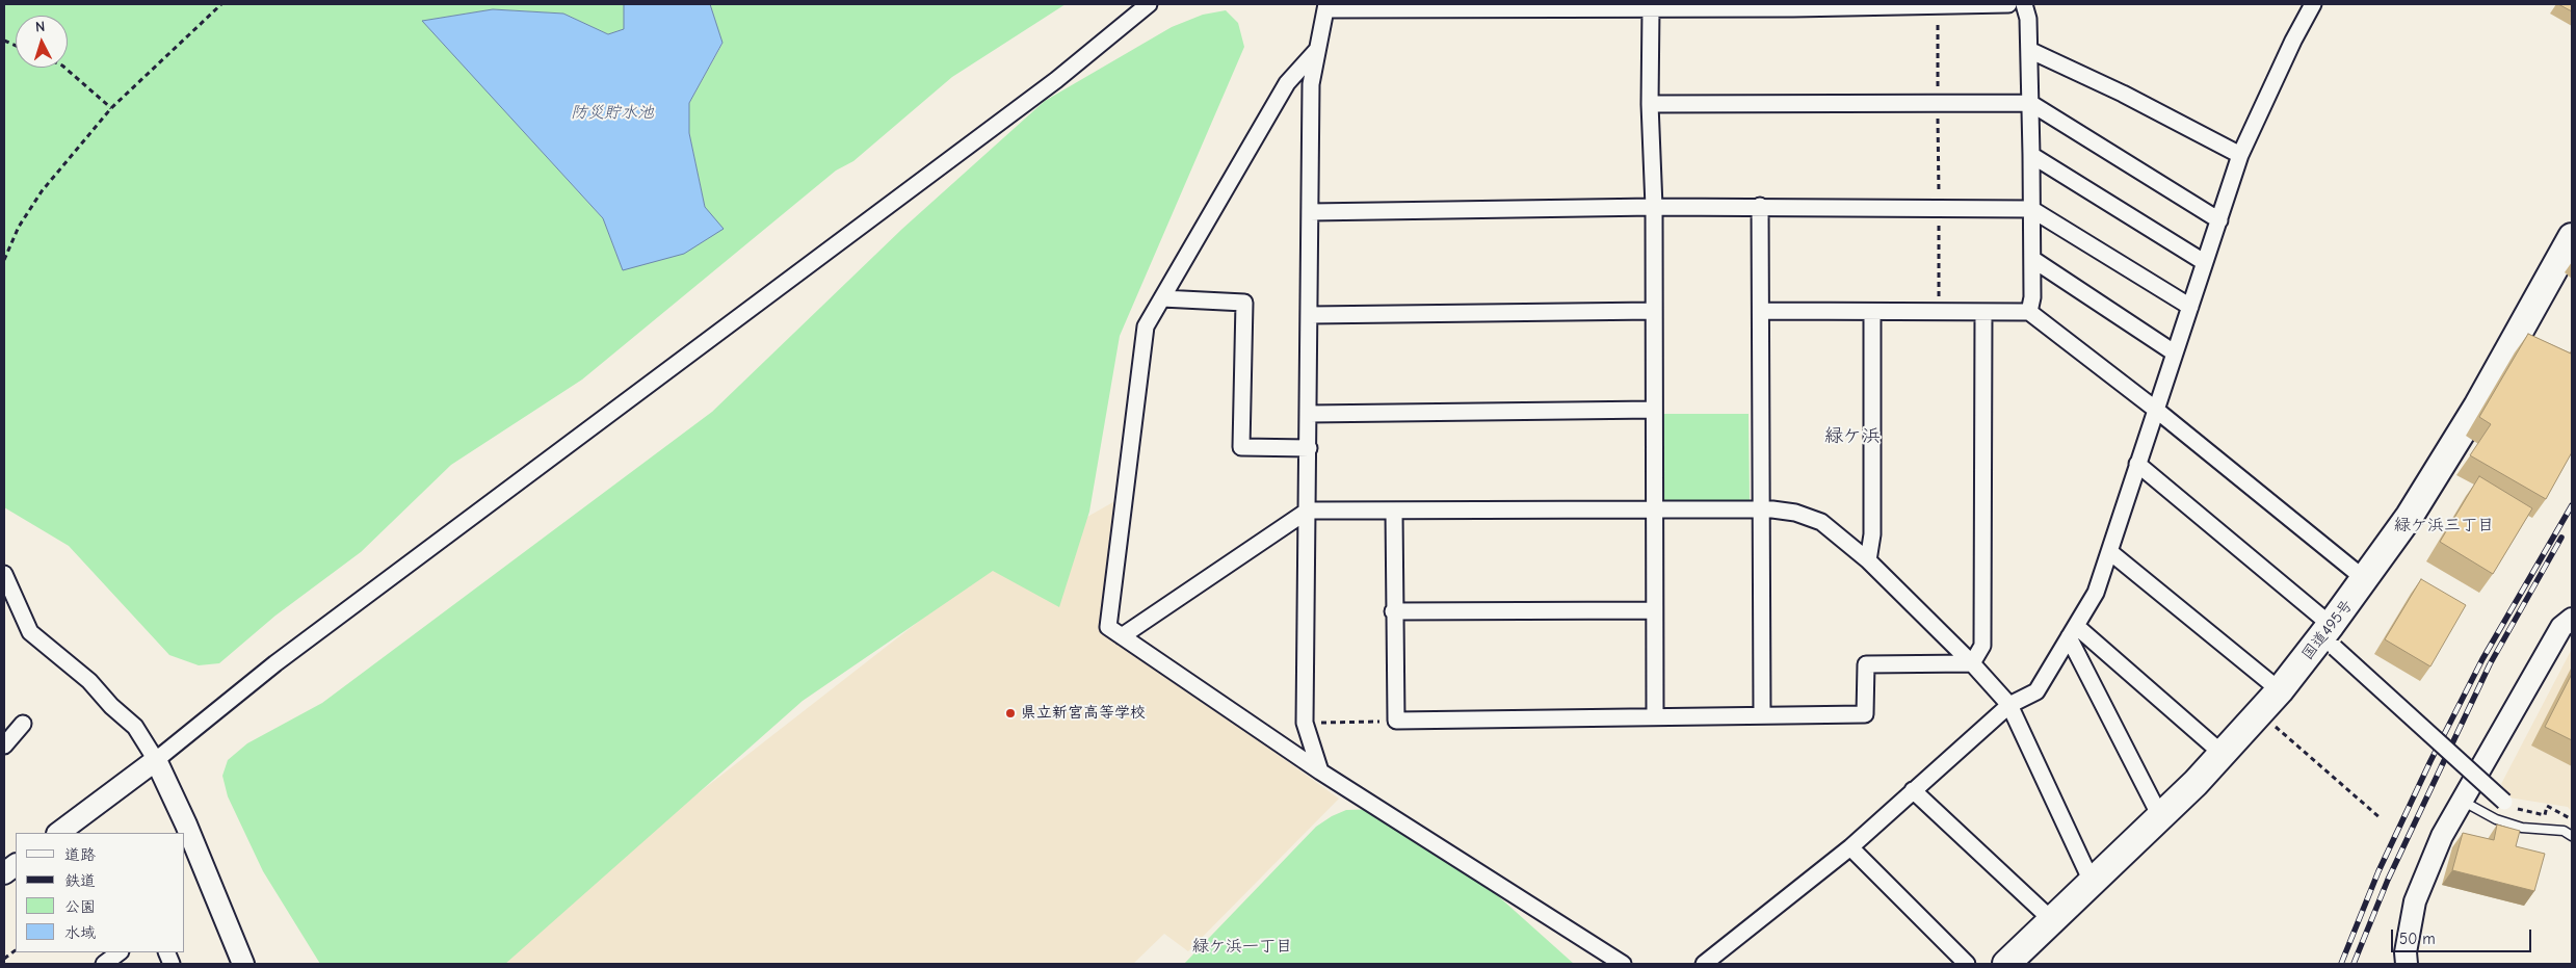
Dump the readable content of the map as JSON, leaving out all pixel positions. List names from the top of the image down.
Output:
{
  "streets": {
    "highway": ["国道495号"]
  },
  "districts": ["緑ケ浜", "緑ケ浜三丁目", "緑ケ浜一丁目"],
  "water": ["防災貯水池"],
  "places": ["県立新宮高等学校"],
  "legend": [
    "道路",
    "鉄道",
    "公園",
    "水域"
  ],
  "scale_bar": "50 m",
  "north": "top"
}
